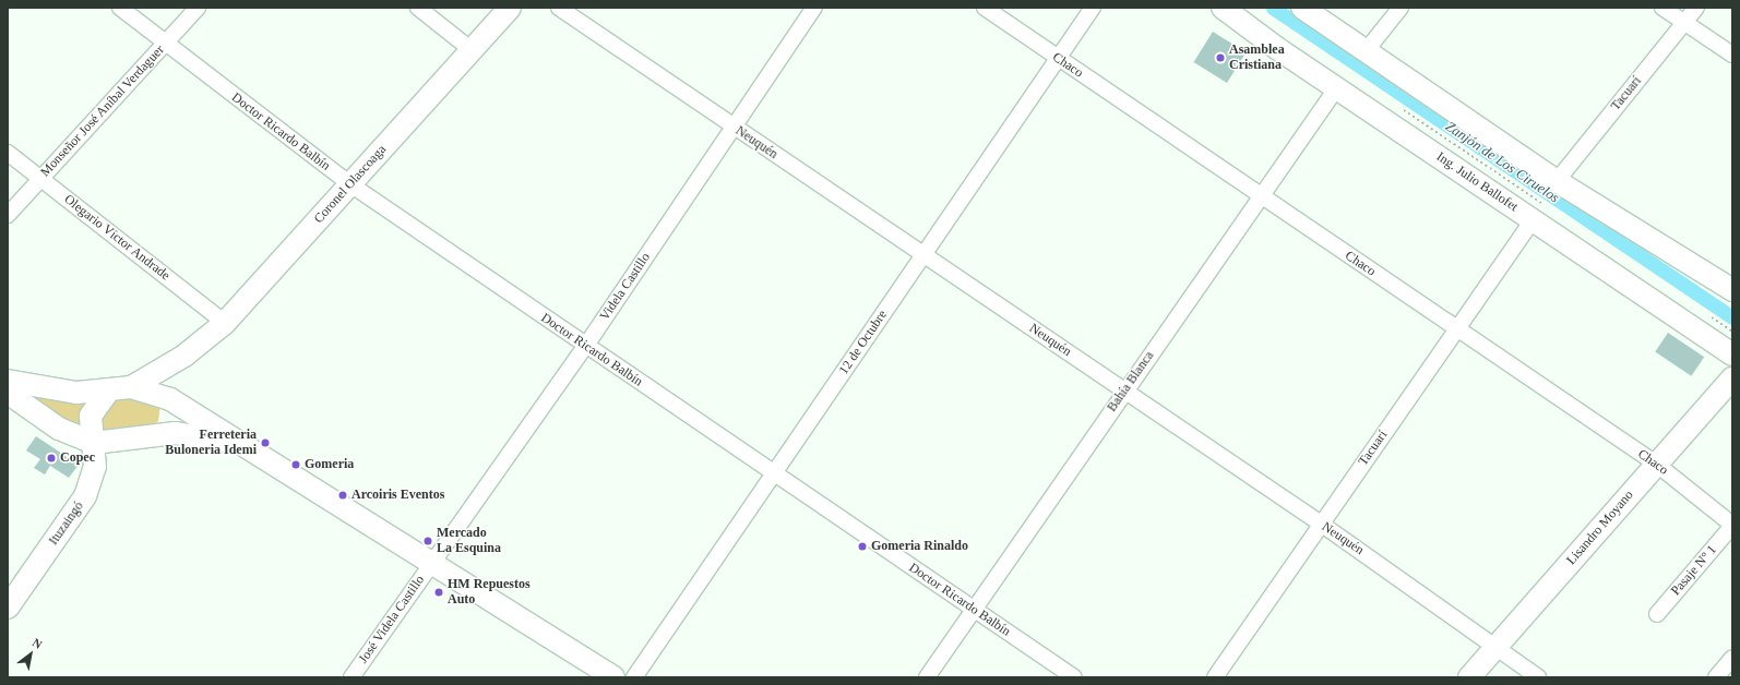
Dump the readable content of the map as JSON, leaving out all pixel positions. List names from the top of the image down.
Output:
{
  "streets": {
    "street": [
      "Chaco",
      "Tacuarí",
      "Monseñor José Aníbal Verdaguer",
      "Doctor Ricardo Balbín",
      "Neuquén",
      "Ing. Julio Ballofet",
      "Coronel Olascoaga",
      "Olegario Víctor Andrade",
      "Videla Castillo",
      "12 de Octubre",
      "Bahía Blanca",
      "Ituzaingó",
      "Lisandro Moyano",
      "Pasaje N° 1",
      "José Videla Castillo"
    ]
  },
  "crossings": [
    ["Chaco", "Tacuarí"],
    ["Chaco", "12 de Octubre"],
    ["Chaco", "Bahía Blanca"],
    ["Chaco", "Lisandro Moyano"],
    ["Chaco", "Pasaje N° 1"],
    ["Tacuarí", "Neuquén"],
    ["Tacuarí", "Ing. Julio Ballofet"],
    ["Monseñor José Aníbal Verdaguer", "Doctor Ricardo Balbín"],
    ["Monseñor José Aníbal Verdaguer", "Olegario Víctor Andrade"],
    ["Doctor Ricardo Balbín", "Coronel Olascoaga"],
    ["Doctor Ricardo Balbín", "Videla Castillo"],
    ["Doctor Ricardo Balbín", "12 de Octubre"],
    ["Doctor Ricardo Balbín", "Bahía Blanca"],
    ["Neuquén", "Videla Castillo"],
    ["Neuquén", "12 de Octubre"],
    ["Neuquén", "Bahía Blanca"],
    ["Neuquén", "Lisandro Moyano"],
    ["Ing. Julio Ballofet", "Bahía Blanca"],
    ["Coronel Olascoaga", "Olegario Víctor Andrade"],
    ["Coronel Olascoaga", "Ituzaingó"],
    ["Videla Castillo", "José Videla Castillo"]
  ],
  "water": ["Zanjón de Los Ciruelos"],
  "places": [
    "Asamblea Cristiana",
    "Ferreteria Buloneria Idemi",
    "Copec",
    "Gomeria",
    "Arcoiris Eventos",
    "Mercado La Esquina",
    "Gomeria Rinaldo",
    "HM Repuestos Auto"
  ],
  "north": "top right"
}
